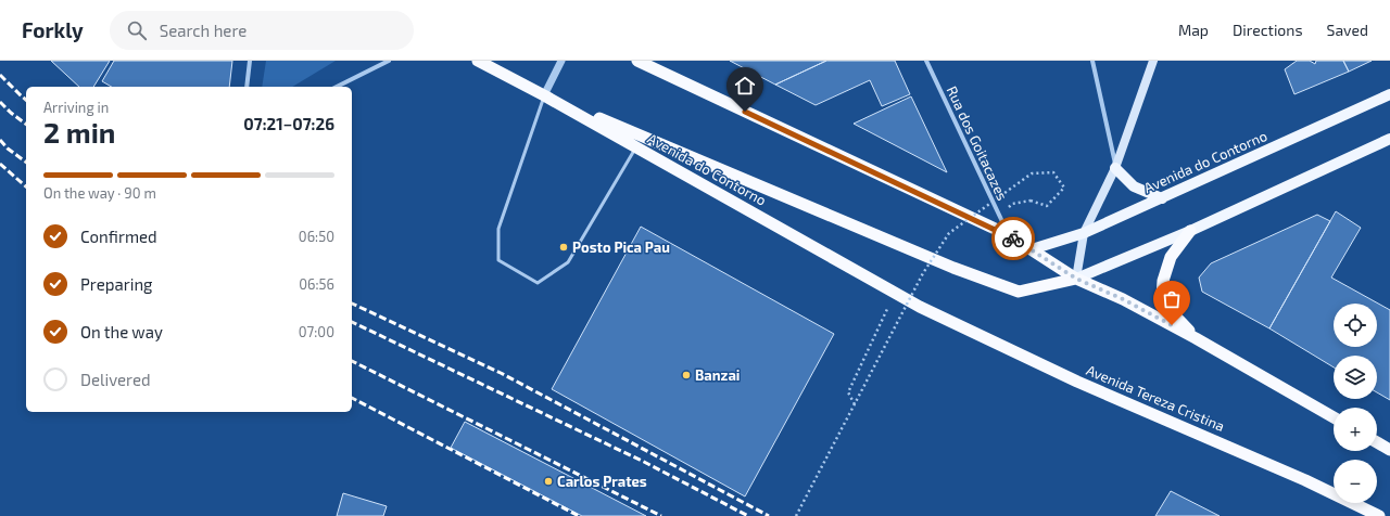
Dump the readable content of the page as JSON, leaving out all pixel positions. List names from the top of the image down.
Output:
{
  "streets": {
    "highway": ["Avenida do Contorno", "Avenida Tereza Cristina"],
    "street": ["Rua dos Goitacazes"]
  },
  "crossings": [
    ["Avenida do Contorno", "Avenida Tereza Cristina"]
  ],
  "places": ["Posto Pica Pau", "Banzai", "Carlos Prates"],
  "page": {
    "header": "Forkly",
    "search": "Search here",
    "nav": ["Map", "Directions", "Saved"],
    "heading": ["2 min", "Arriving in", "07:21–07:26"],
    "bar": "On the way · 90 m",
    "list": [
      ["Confirmed", "06:50"],
      ["Preparing", "06:56"],
      ["On the way", "07:00"],
      "Delivered"
    ],
    "map_buttons": ["+", "−"]
  }
}
